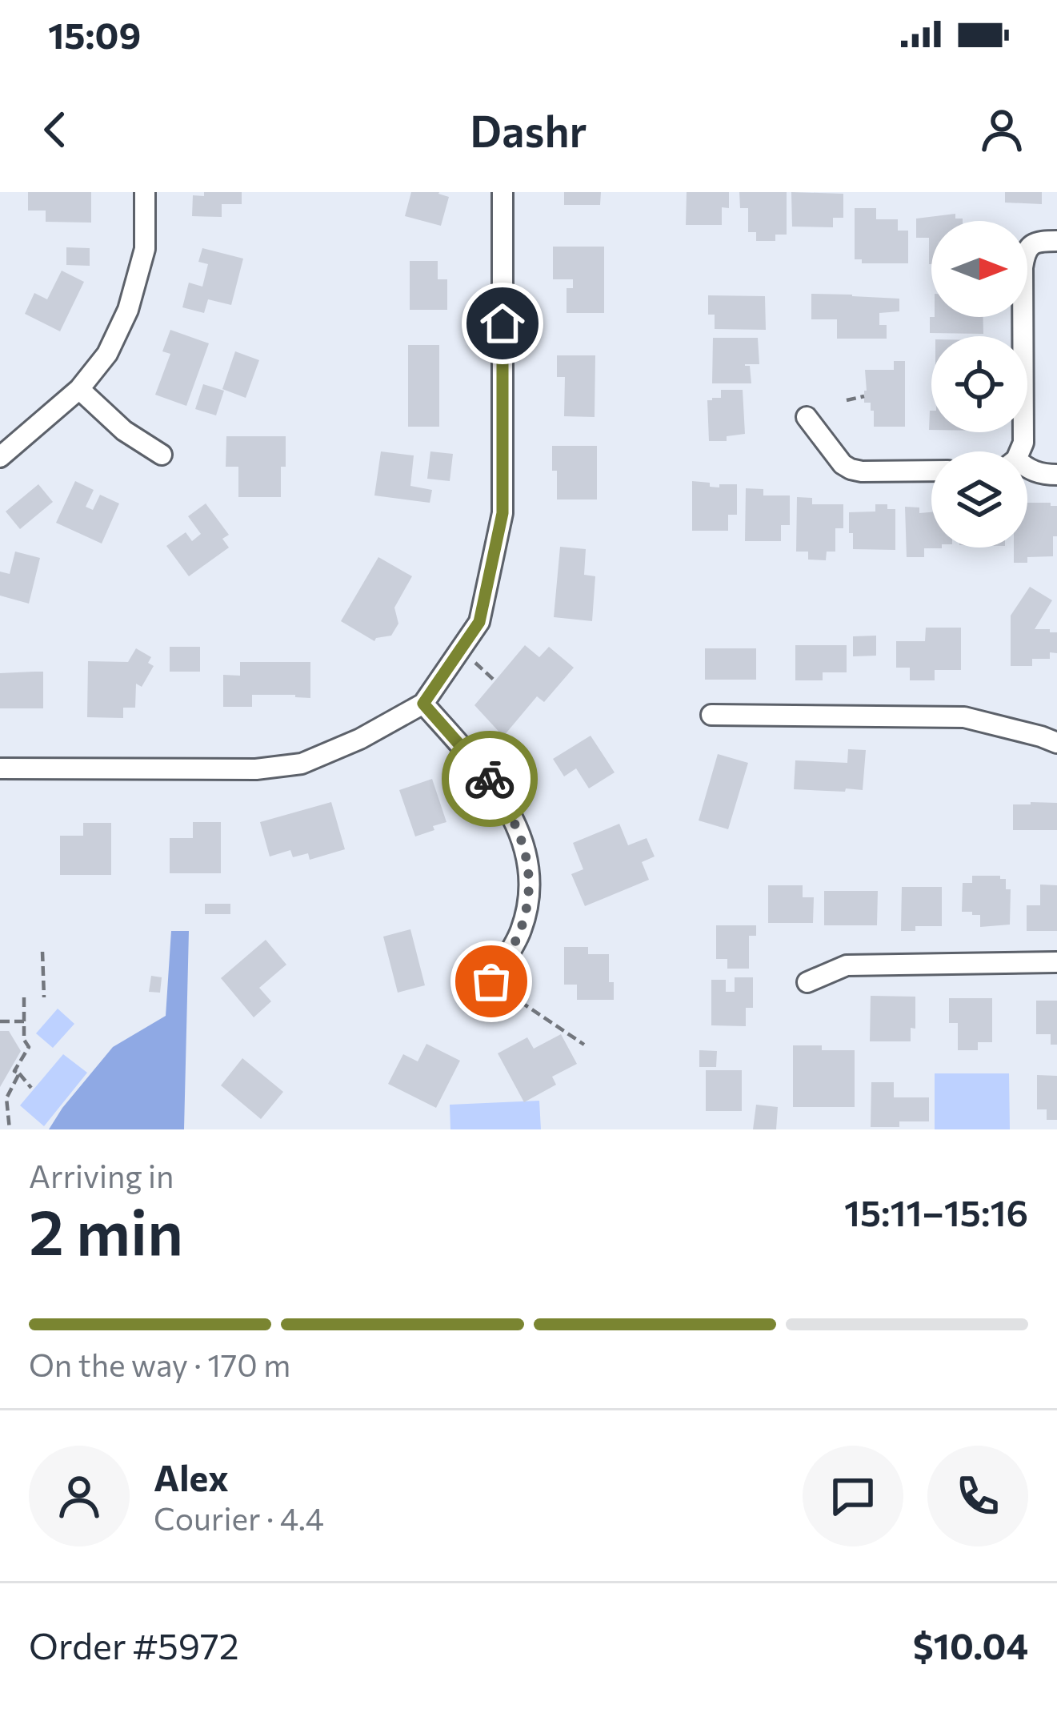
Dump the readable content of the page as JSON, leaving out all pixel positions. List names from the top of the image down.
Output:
{
  "north": "right",
  "page": {
    "status": "15:09",
    "header": "Dashr",
    "heading": ["2 min", "Arriving in", "15:11–15:16"],
    "panel": [
      "Alex",
      "Courier · 4.4",
      "Order #5972",
      "$10.04"
    ],
    "bar": "On the way · 170 m"
  }
}
